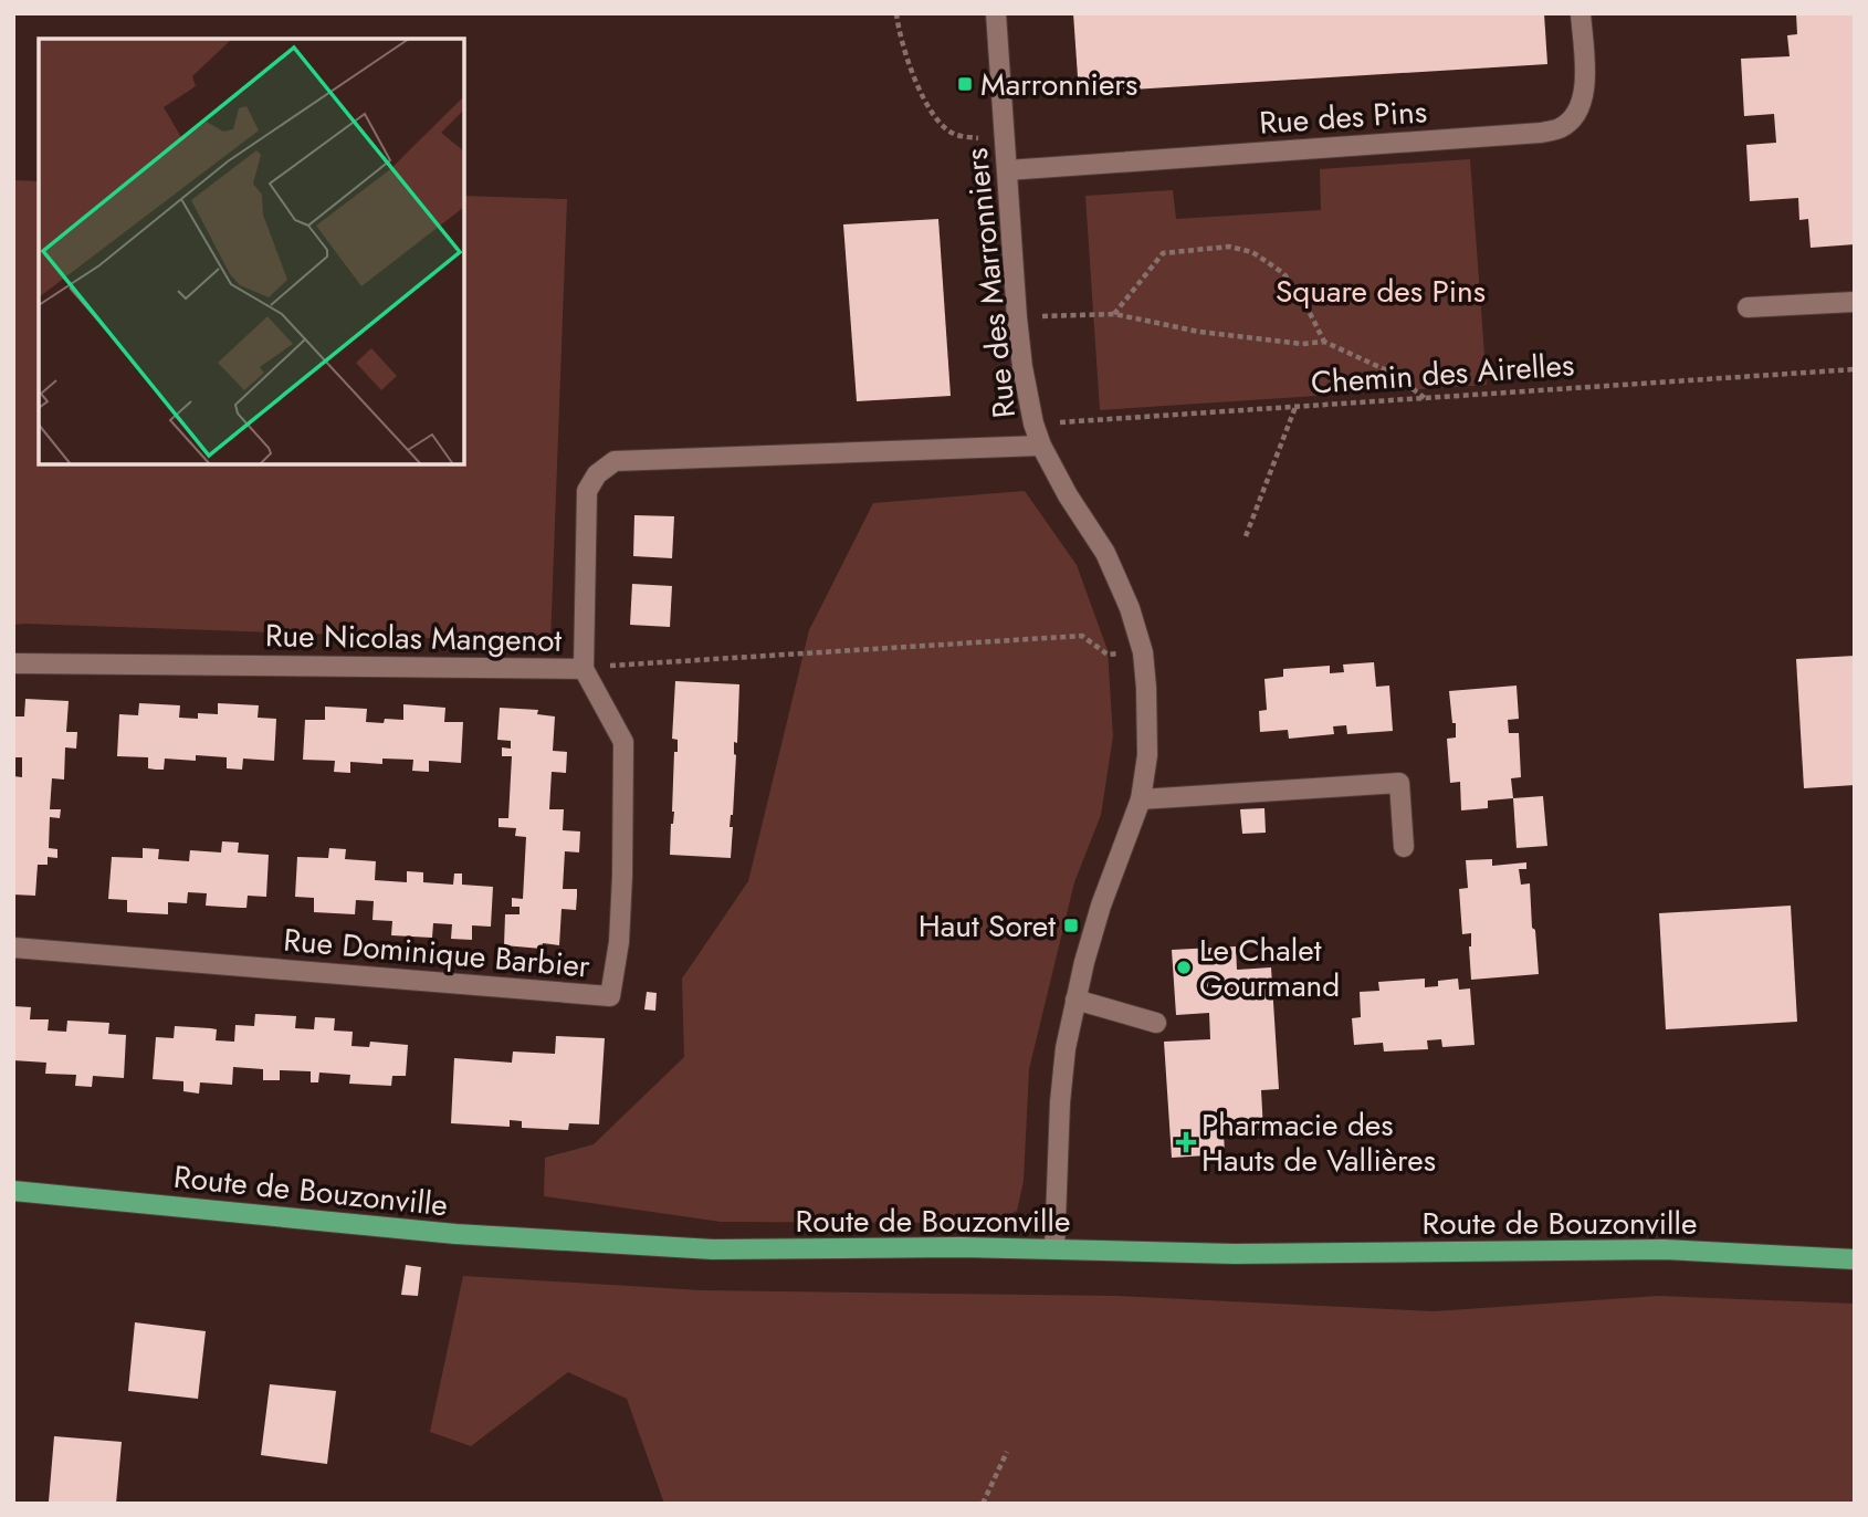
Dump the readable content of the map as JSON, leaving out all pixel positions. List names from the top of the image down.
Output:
{
  "streets": {
    "main road": ["Route de Bouzonville"],
    "street": [
      "Rue des Pins",
      "Rue des Marronniers",
      "Rue Nicolas Mangenot",
      "Rue Dominique Barbier"
    ],
    "path": ["Chemin des Airelles"]
  },
  "crossings": [
    ["Rue des Pins", "Rue des Marronniers"],
    ["Rue des Marronniers", "Chemin des Airelles"],
    ["Rue des Marronniers", "Rue Nicolas Mangenot"],
    ["Rue des Marronniers", "Route de Bouzonville"],
    ["Rue Nicolas Mangenot", "Rue Dominique Barbier"]
  ],
  "parks": ["Square des Pins"],
  "places": {
    "transit": ["Marronniers", "Haut Soret"],
    "other": ["Le Chalet Gourmand"],
    "health": ["Pharmacie des Hauts de Vallières"]
  }
}
